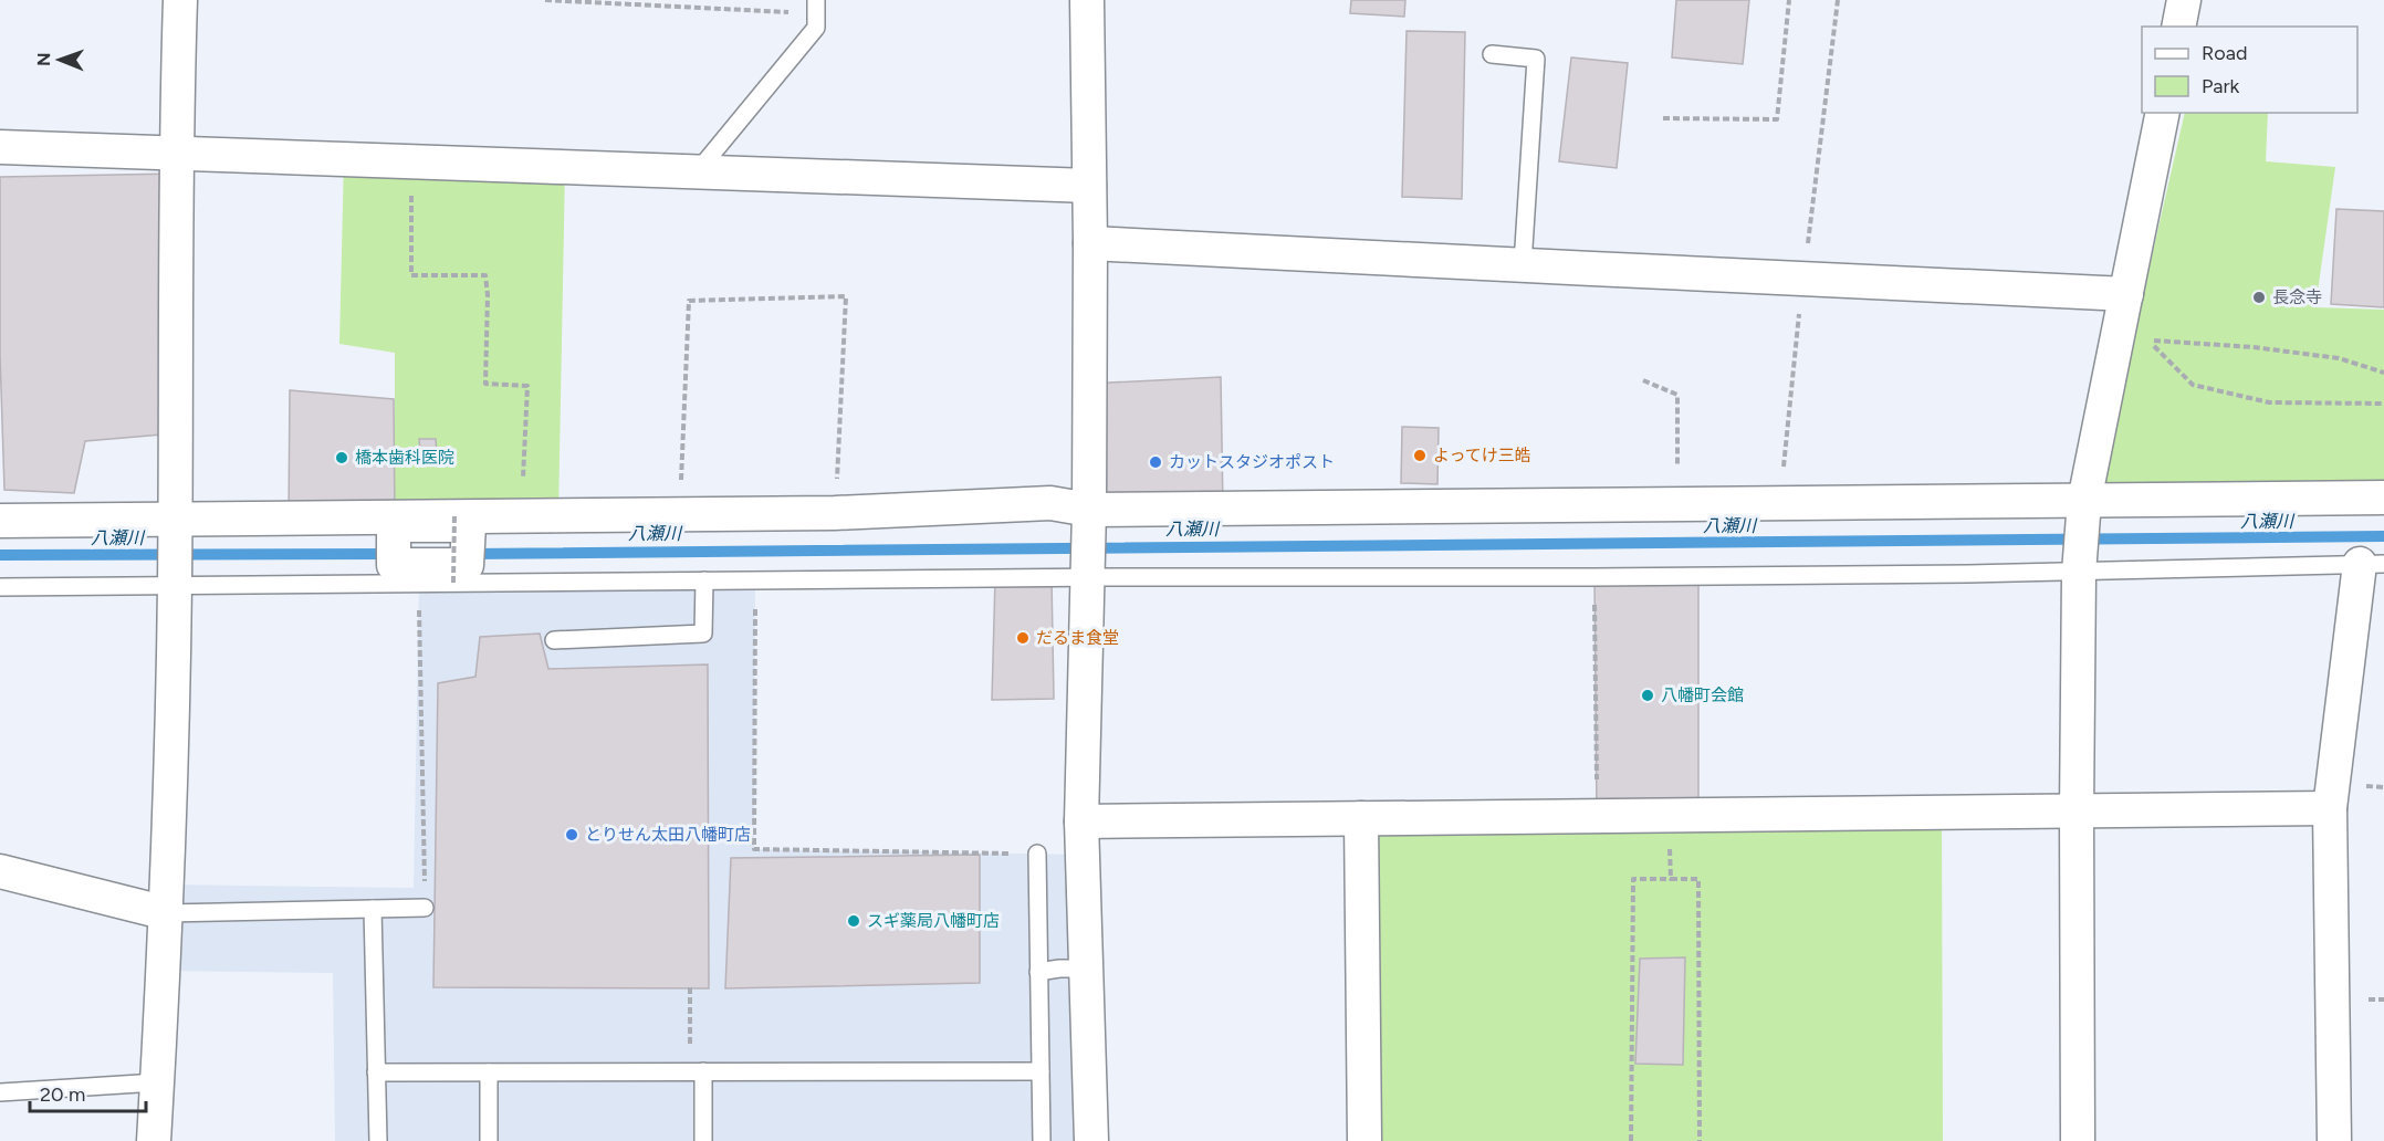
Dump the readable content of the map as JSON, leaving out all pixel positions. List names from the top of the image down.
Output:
{
  "water": ["八瀬川"],
  "places": [
    "長念寺",
    "よってけ三皓",
    "橋本歯科医院",
    "カットスタジオポスト",
    "だるま食堂",
    "八幡町会館",
    "とりせん太田八幡町店",
    "スギ薬局八幡町店"
  ],
  "legend": ["Road", "Park"],
  "scale_bar": "20 m",
  "north": "left"
}
